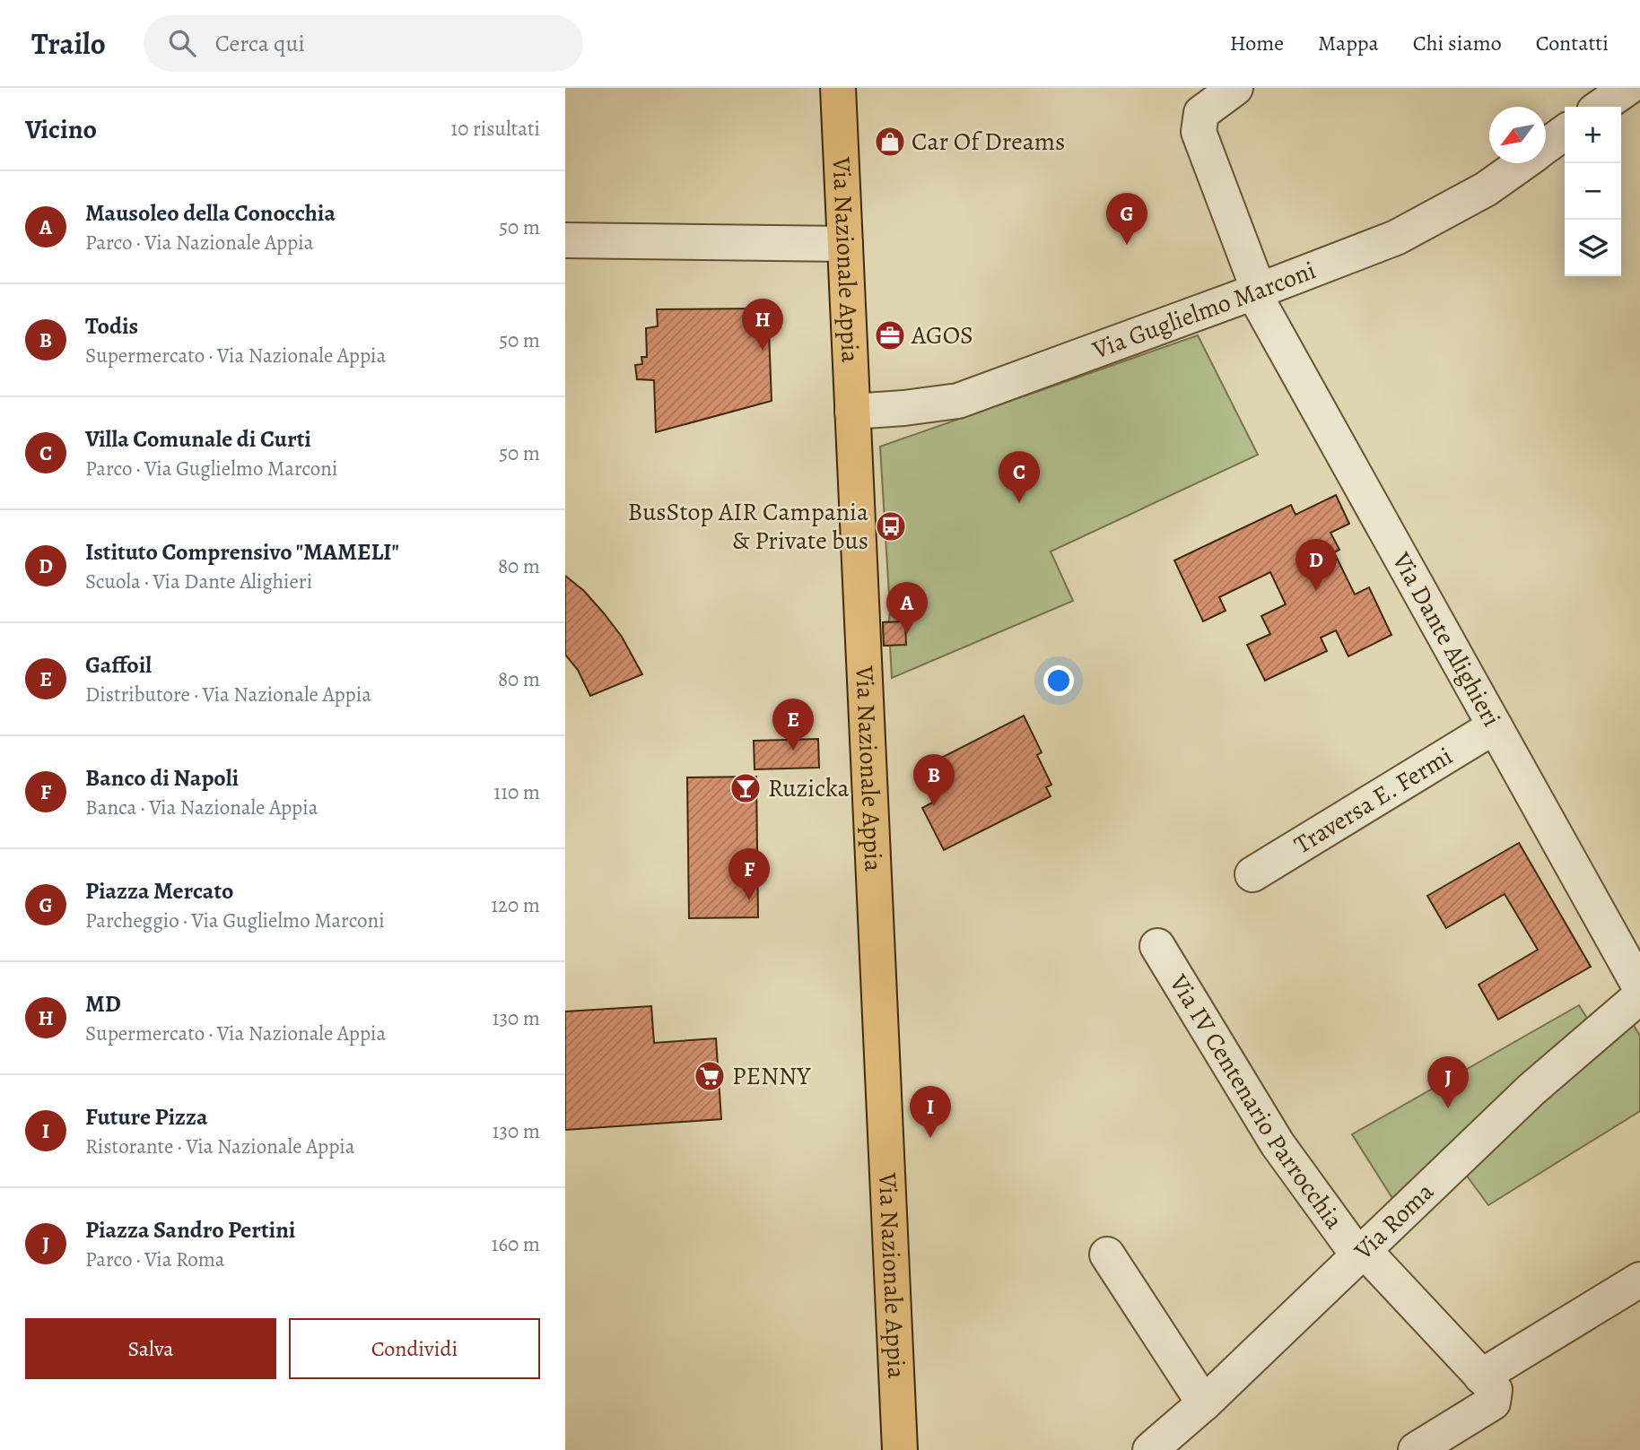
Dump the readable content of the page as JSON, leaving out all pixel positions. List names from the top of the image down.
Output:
{
  "streets": {
    "main road": ["Via Nazionale Appia"],
    "street": [
      "Via Guglielmo Marconi",
      "Via Dante Alighieri",
      "Traversa E. Fermi",
      "Via IV Centenario Parrocchia",
      "Via Roma"
    ]
  },
  "crossings": [
    ["Via Nazionale Appia", "Via Guglielmo Marconi"],
    ["Via Guglielmo Marconi", "Via Dante Alighieri"],
    ["Via Dante Alighieri", "Traversa E. Fermi"],
    ["Via IV Centenario Parrocchia", "Via Roma"]
  ],
  "places": {
    "shop": ["Car Of Dreams"],
    "office": ["AGOS"],
    "bus stop": ["BusStop AIR Campania & Private bus"],
    "bar": ["Ruzicka"],
    "supermarket": ["PENNY"]
  },
  "north": "bottom left",
  "page": {
    "header": "Trailo",
    "search": "Cerca qui",
    "nav": [
      "Home",
      "Mappa",
      "Chi siamo",
      "Contatti"
    ],
    "heading": ["Vicino", "10 risultati"],
    "map_buttons": ["+", "−"],
    "list": [
      {
        "mark": "A",
        "name": "Mausoleo della Conocchia",
        "note": "Parco · Via Nazionale Appia",
        "value": "50 m"
      },
      {
        "mark": "B",
        "name": "Todis",
        "note": "Supermercato · Via Nazionale Appia",
        "value": "50 m"
      },
      {
        "mark": "C",
        "name": "Villa Comunale di Curti",
        "note": "Parco · Via Guglielmo Marconi",
        "value": "50 m"
      },
      {
        "mark": "D",
        "name": "Istituto Comprensivo \"MAMELI\"",
        "note": "Scuola · Via Dante Alighieri",
        "value": "80 m"
      },
      {
        "mark": "E",
        "name": "Gaffoil",
        "note": "Distributore · Via Nazionale Appia",
        "value": "80 m"
      },
      {
        "mark": "F",
        "name": "Banco di Napoli",
        "note": "Banca · Via Nazionale Appia",
        "value": "110 m"
      },
      {
        "mark": "G",
        "name": "Piazza Mercato",
        "note": "Parcheggio · Via Guglielmo Marconi",
        "value": "120 m"
      },
      {
        "mark": "H",
        "name": "MD",
        "note": "Supermercato · Via Nazionale Appia",
        "value": "130 m"
      },
      {
        "mark": "I",
        "name": "Future Pizza",
        "note": "Ristorante · Via Nazionale Appia",
        "value": "130 m"
      },
      {
        "mark": "J",
        "name": "Piazza Sandro Pertini",
        "note": "Parco · Via Roma",
        "value": "160 m"
      }
    ],
    "pins": [
      "G",
      "H",
      "C",
      "D",
      "A",
      "E",
      "B",
      "F",
      "J",
      "I"
    ],
    "buttons": ["Salva", "Condividi"]
  }
}
